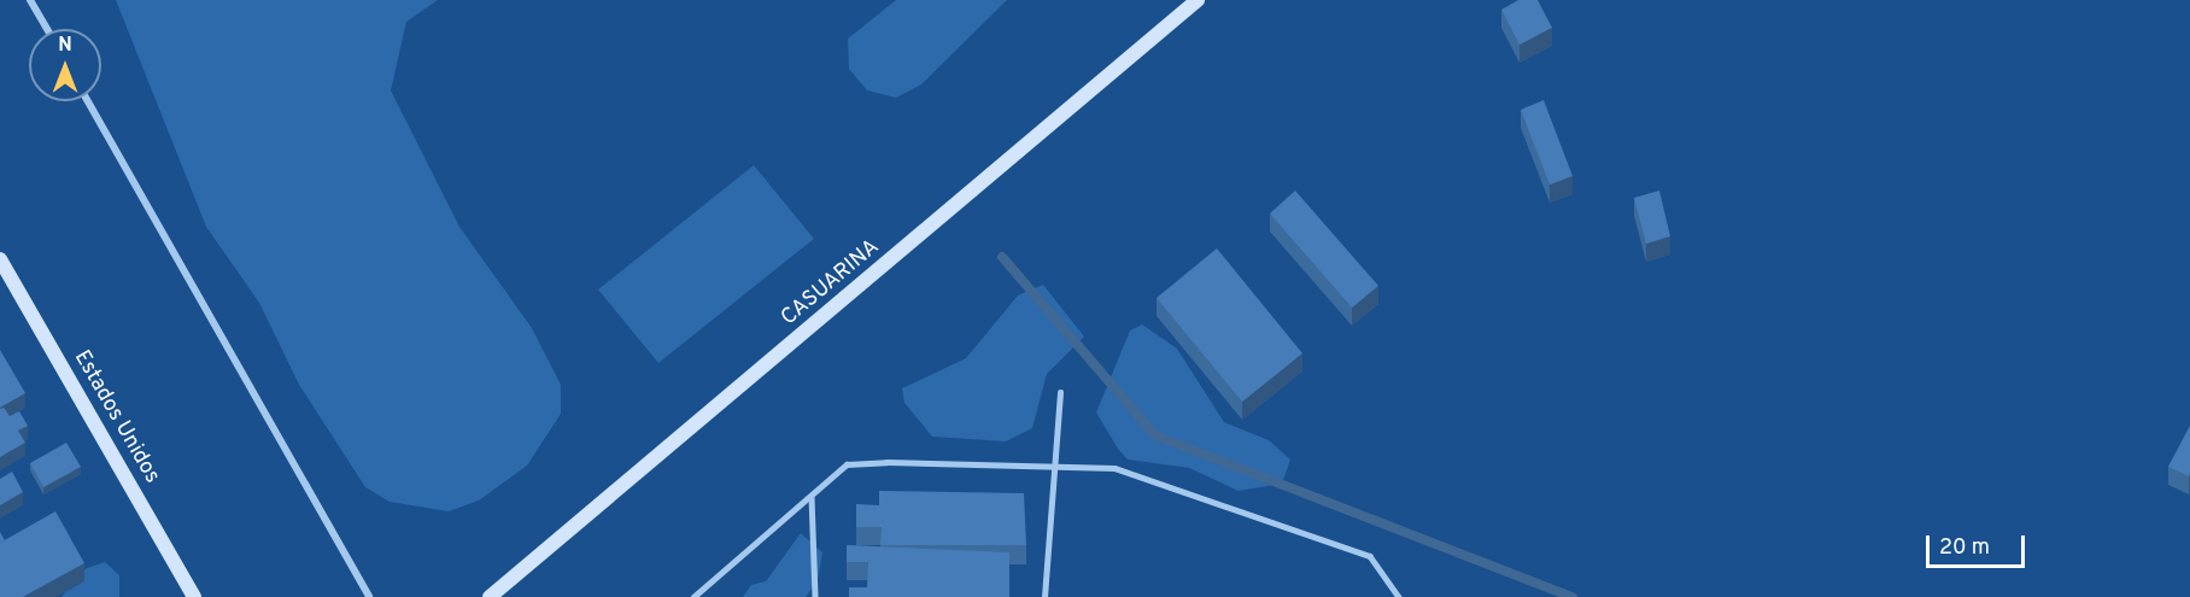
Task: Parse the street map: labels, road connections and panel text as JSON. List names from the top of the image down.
{
  "streets": {
    "street": ["CASUARINA", "Estados Unidos"]
  },
  "scale_bar": "20 m",
  "north": "top"
}
